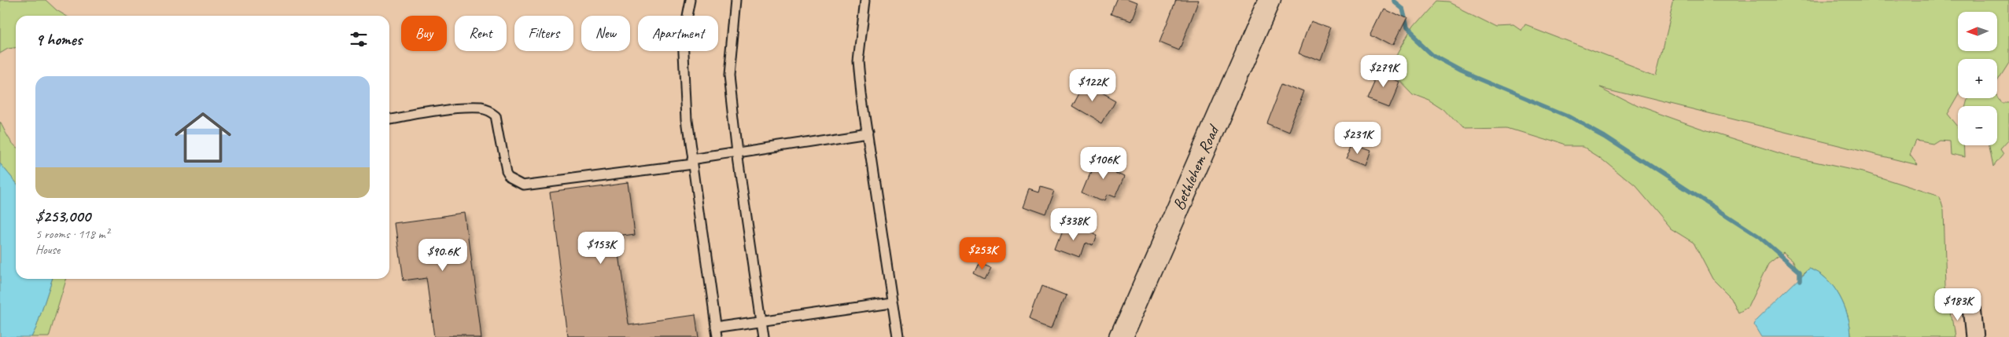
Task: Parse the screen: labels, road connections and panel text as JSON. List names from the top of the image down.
{
  "streets": {
    "main road": ["Bethlehem Road"]
  },
  "north": "left",
  "page": {
    "map_buttons": ["+", "−"],
    "chip": [
      "Buy",
      "Rent",
      "Filters",
      "New",
      "Apartment"
    ],
    "heading": "9 homes",
    "price": [
      "$279K",
      "$122K",
      "$231K",
      "$106K",
      "$338K",
      "$153K",
      "$253K",
      "$90.6K",
      "$183K"
    ],
    "list": [
      {
        "name": "$253,000",
        "note": "5 rooms · 118 m² · House"
      }
    ]
  }
}
